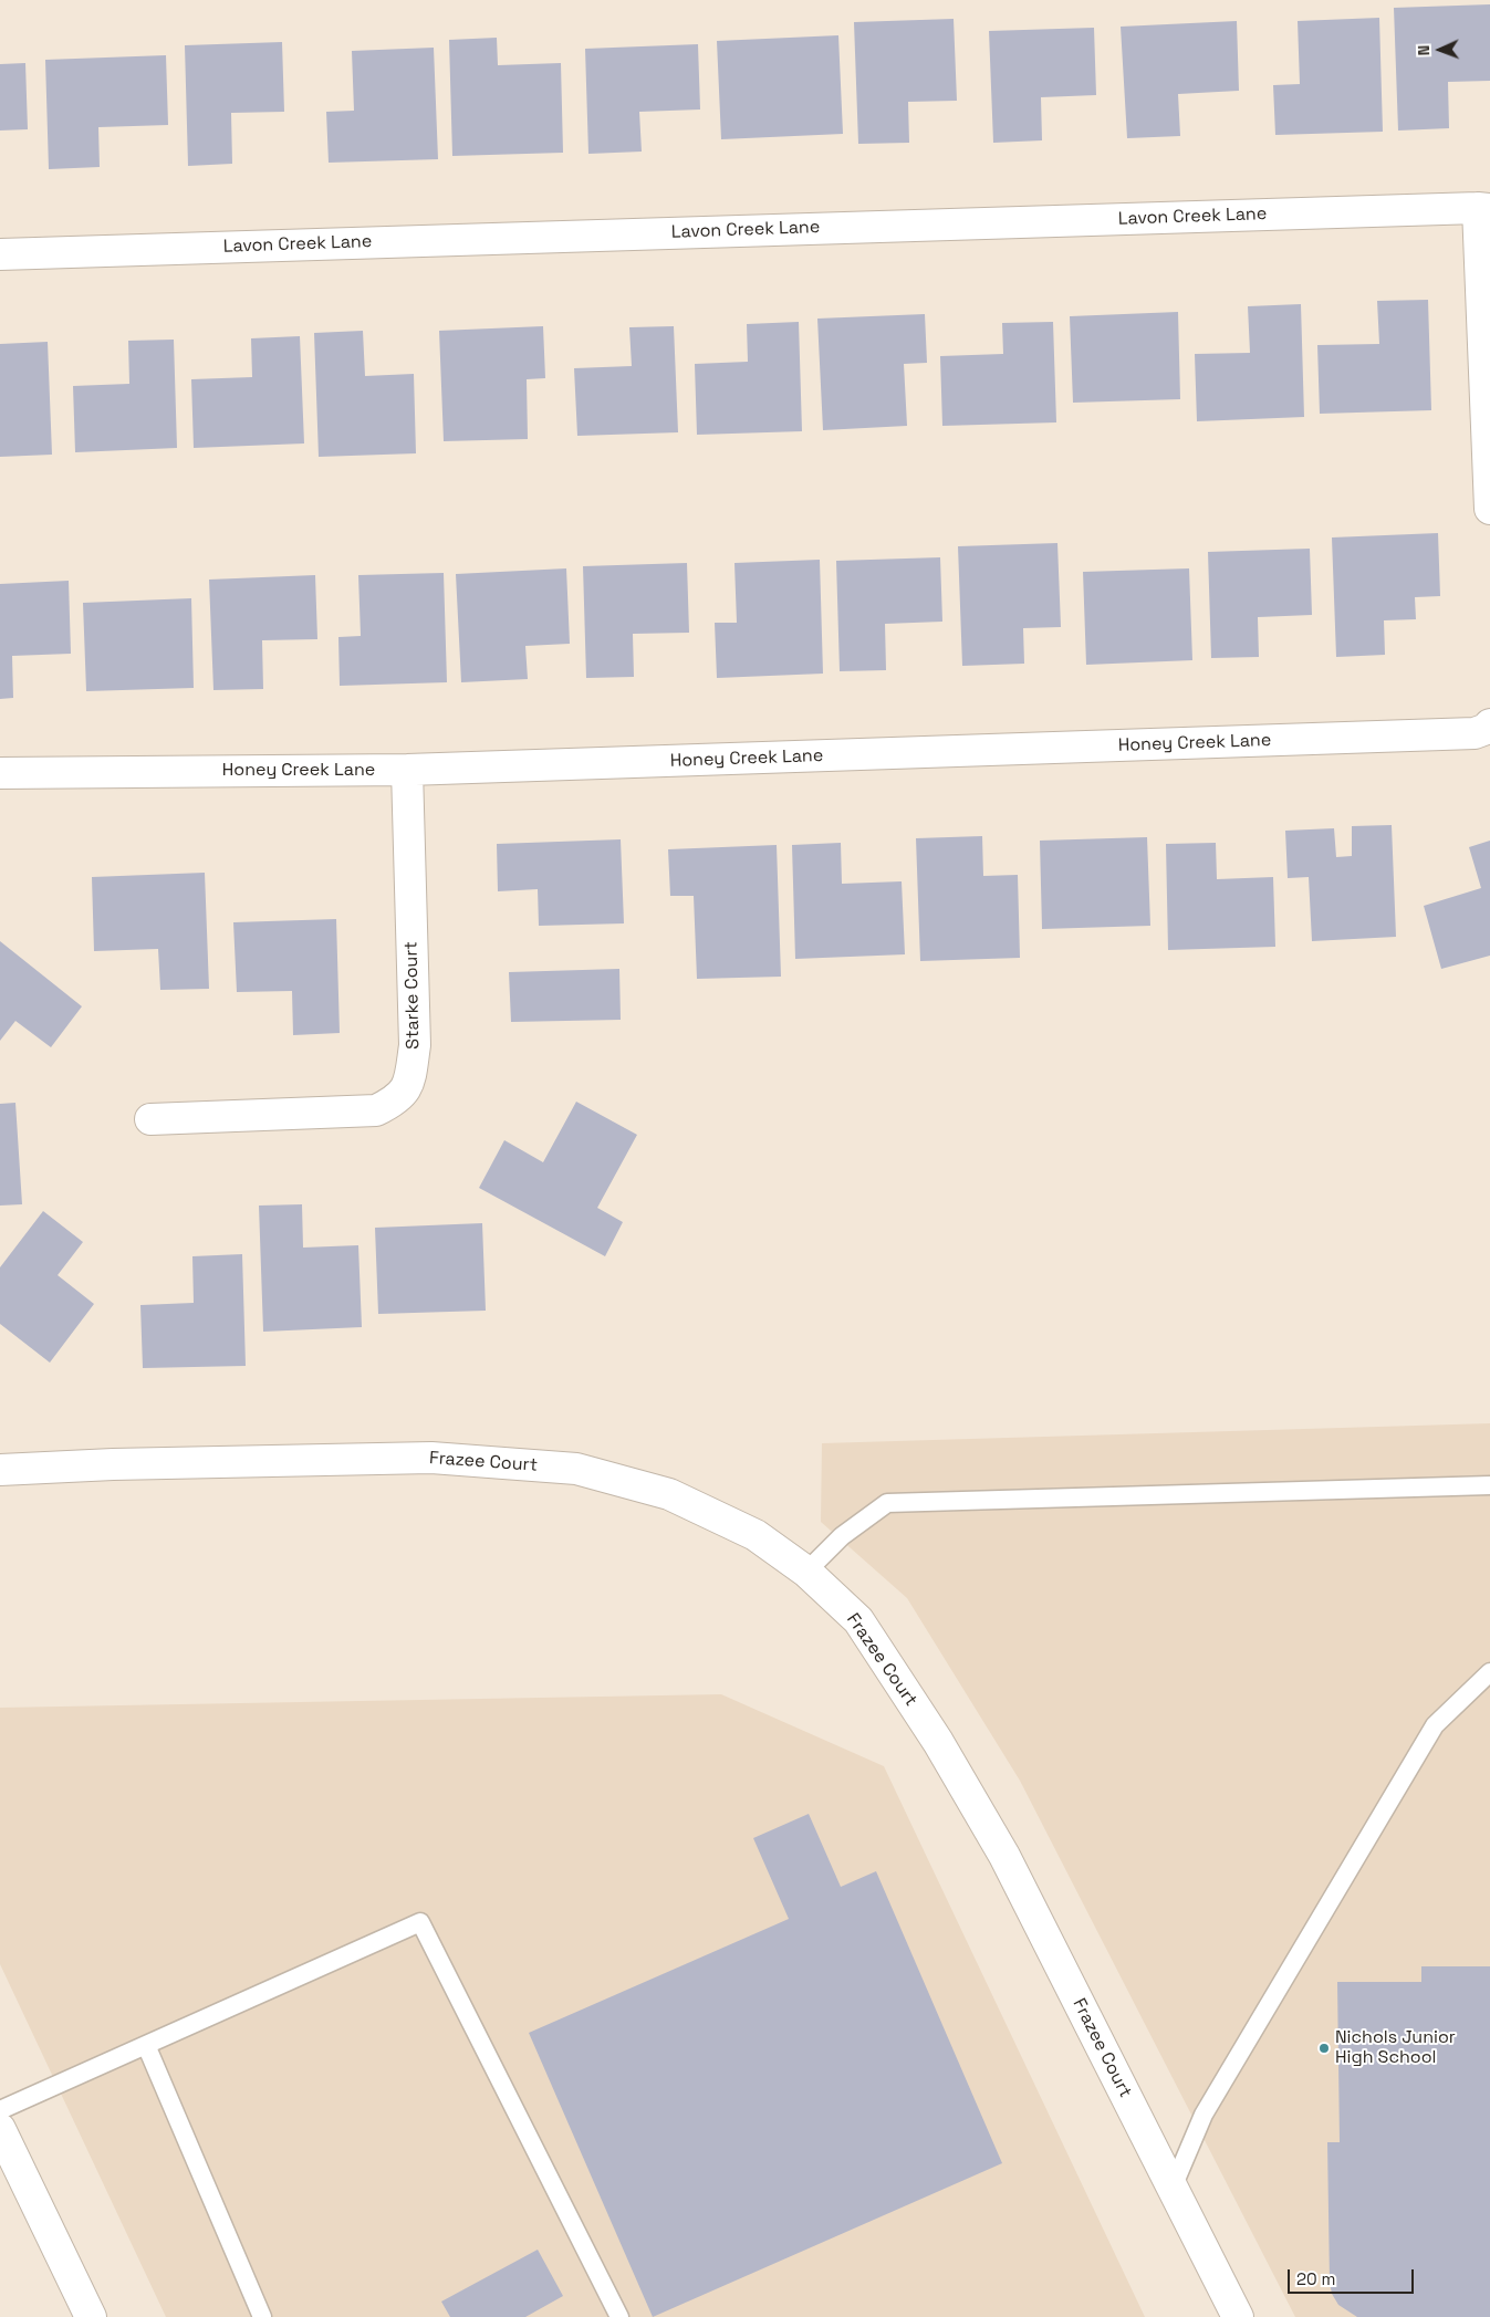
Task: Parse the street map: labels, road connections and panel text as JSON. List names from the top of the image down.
{
  "streets": {
    "street": [
      "Lavon Creek Lane",
      "Honey Creek Lane",
      "Starke Court",
      "Frazee Court"
    ]
  },
  "crossings": [
    ["Honey Creek Lane", "Starke Court"]
  ],
  "places": ["Nichols Junior High School"],
  "scale_bar": "20 m",
  "north": "left"
}
